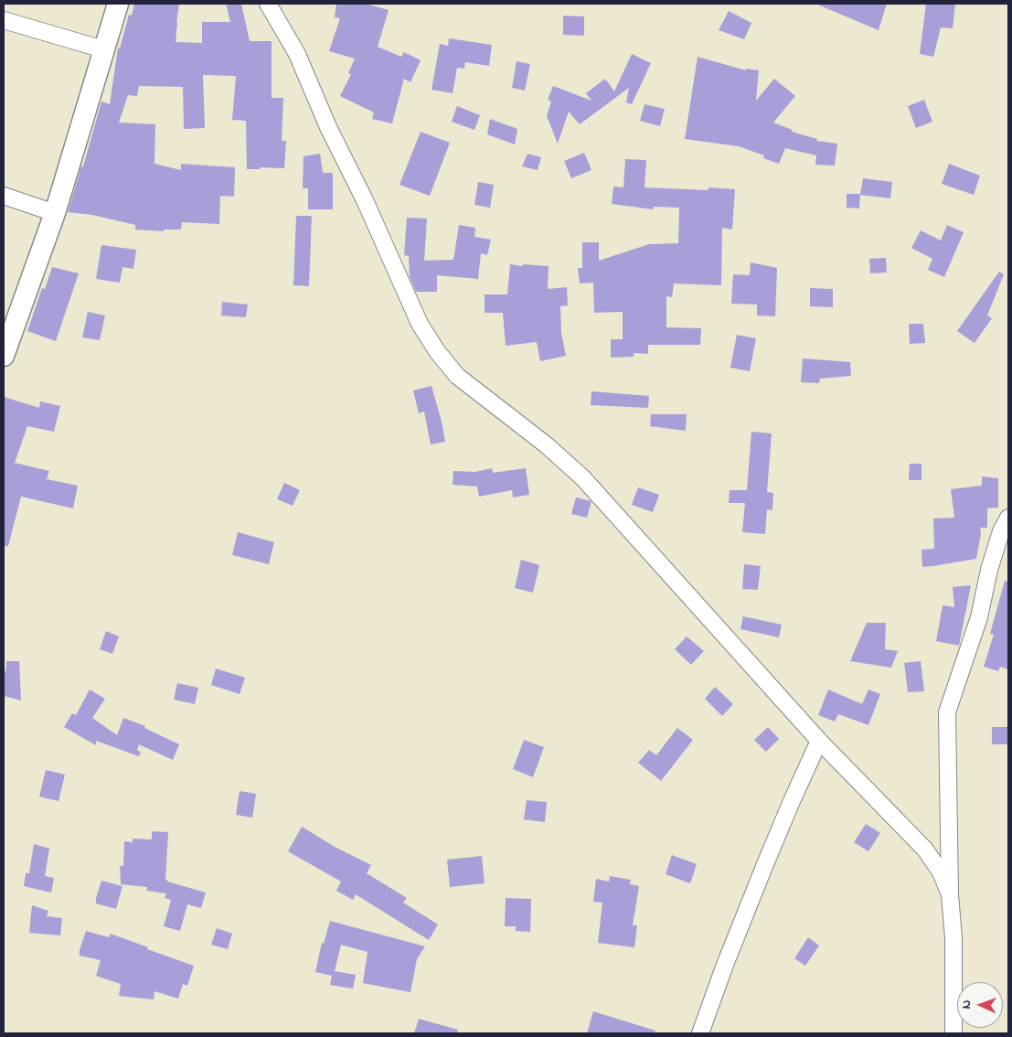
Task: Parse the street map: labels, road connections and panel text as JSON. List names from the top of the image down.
{
  "north": "left"
}
